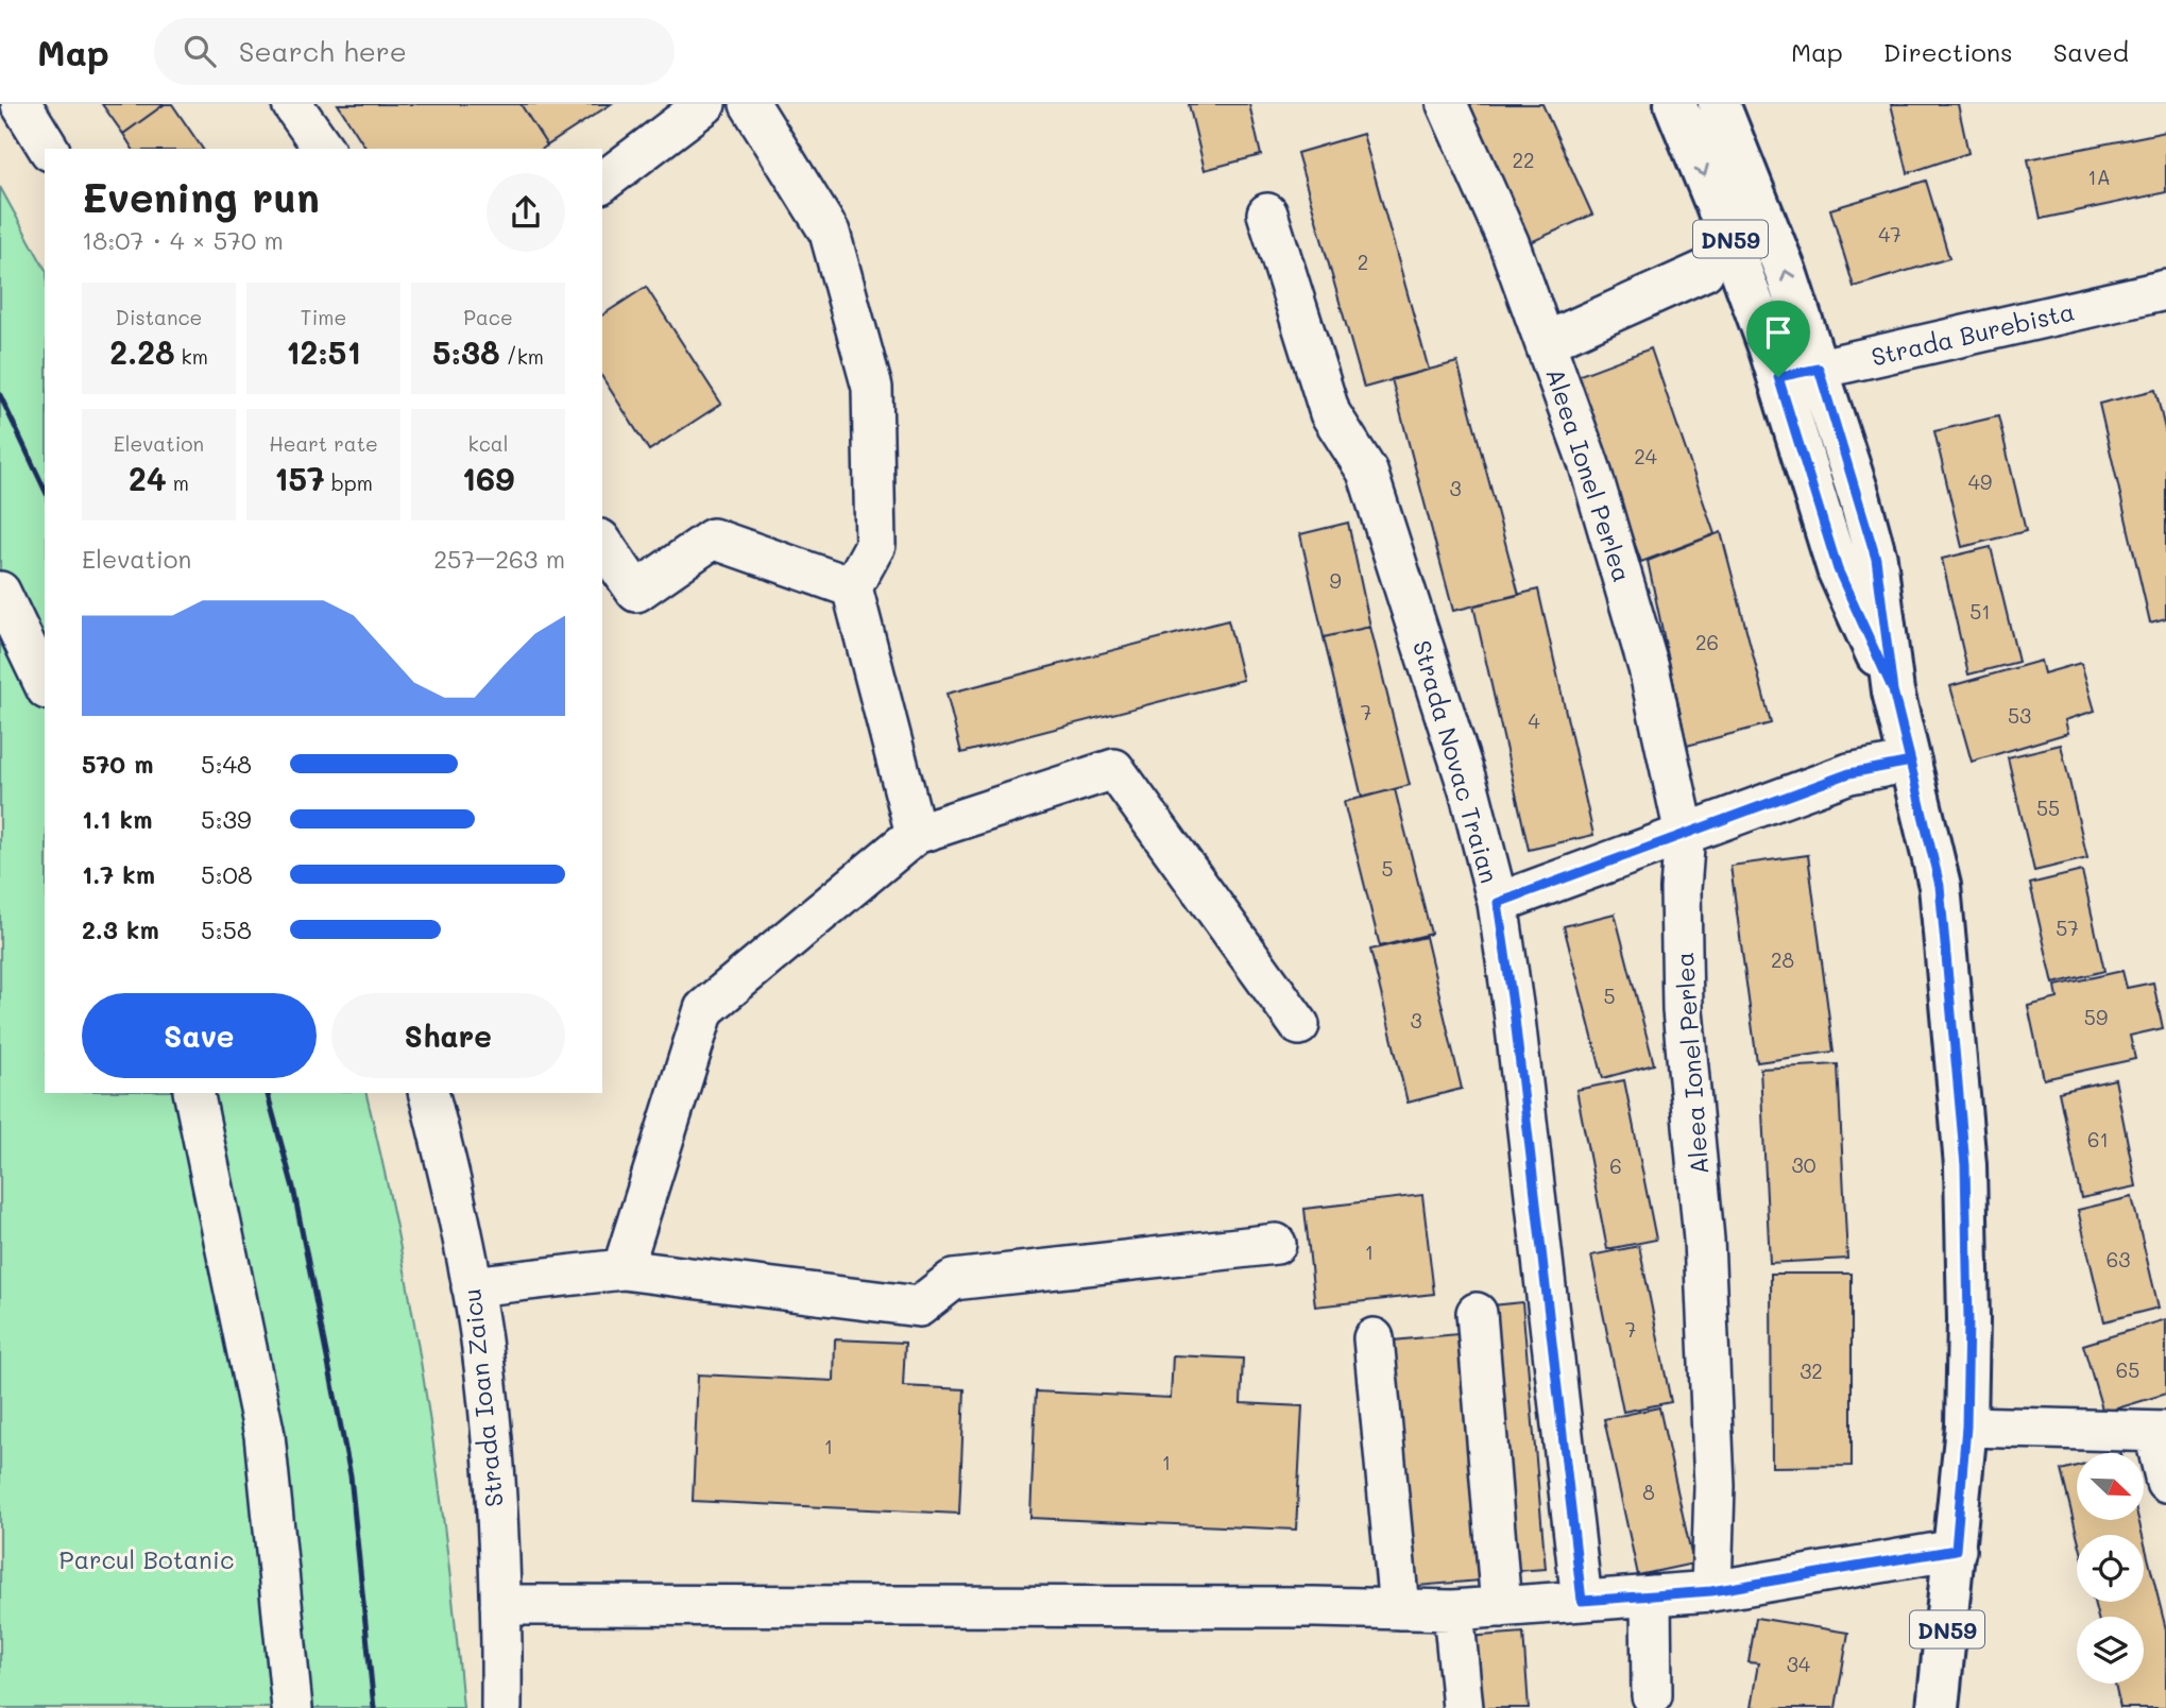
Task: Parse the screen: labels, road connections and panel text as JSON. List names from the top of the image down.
{
  "streets": {
    "main road": ["DN59"],
    "street": [
      "Strada Burebista",
      "Aleea Ionel Perlea",
      "Strada Novac Traian",
      "Strada Ioan Zaicu"
    ]
  },
  "crossings": [
    ["DN59", "Strada Burebista"]
  ],
  "parks": ["Parcul Botanic"],
  "house_numbers": [
    "22",
    "1A",
    "47",
    "2",
    "24",
    "49",
    "3",
    "9",
    "51",
    "26",
    "7",
    "53",
    "4",
    "55",
    "5",
    "57",
    "28",
    "5",
    "59",
    "3",
    "61",
    "30",
    "6",
    "1",
    "63",
    "7",
    "65",
    "32",
    "1",
    "1",
    "8",
    "34"
  ],
  "north": "bottom right",
  "page": {
    "header": "Map",
    "search": "Search here",
    "nav": ["Map", "Directions", "Saved"],
    "heading": ["Evening run", "18:07 · 4 × 570 m"],
    "stats": [
      ["Distance", "2.28 km"],
      ["Time", "12:51"],
      ["Pace", "5:38 /km"],
      ["Elevation", "24 m"],
      ["Heart rate", "157 bpm"],
      ["kcal", "169"]
    ],
    "chart": ["Elevation", "257–263 m"],
    "list": [
      {
        "name": "570 m",
        "note": "5:48"
      },
      {
        "name": "1.1 km",
        "note": "5:39"
      },
      {
        "name": "1.7 km",
        "note": "5:08"
      },
      {
        "name": "2.3 km",
        "note": "5:58"
      }
    ],
    "buttons": ["Save", "Share"]
  }
}
